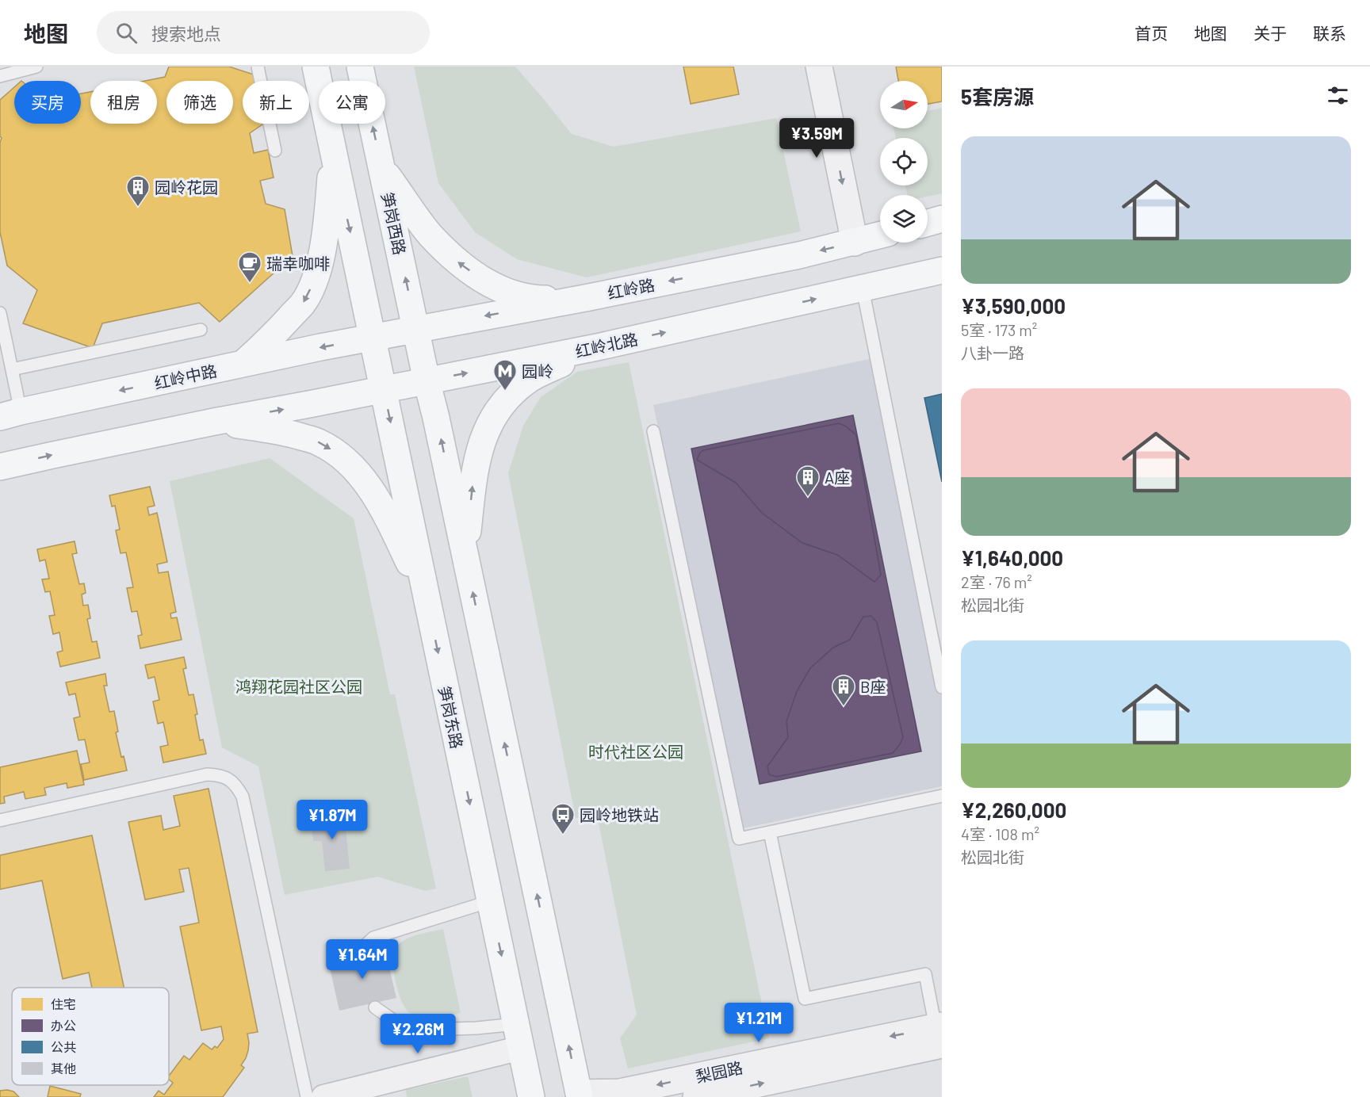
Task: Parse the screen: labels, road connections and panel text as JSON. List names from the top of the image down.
{
  "streets": {
    "main road": [
      "笋岗西路",
      "红岭路",
      "红岭北路",
      "红岭中路",
      "笋岗东路"
    ],
    "street": ["梨园路"]
  },
  "crossings": [
    ["笋岗西路", "红岭路"],
    ["笋岗西路", "红岭北路"],
    ["红岭路", "红岭中路"],
    ["红岭路", "笋岗东路"],
    ["红岭北路", "笋岗东路"],
    ["红岭中路", "笋岗东路"]
  ],
  "one_way": ["红岭路", "红岭北路"],
  "parks": ["鸿翔花园社区公园", "时代社区公园"],
  "places": {
    "building": ["园岭花园", "A座", "B座"],
    "cafe": ["瑞幸咖啡"],
    "metro station": ["园岭"],
    "bus stop": ["园岭地铁站"]
  },
  "legend": [
    "住宅",
    "办公",
    "公共",
    "其他"
  ],
  "north": "right",
  "page": {
    "header": "地图",
    "search": "搜索地点",
    "nav": [
      "首页",
      "地图",
      "关于",
      "联系"
    ],
    "heading": "5套房源",
    "chip": [
      "买房",
      "租房",
      "筛选",
      "新上",
      "公寓"
    ],
    "price": [
      "¥3.59M",
      "¥1.87M",
      "¥1.64M",
      "¥1.21M",
      "¥2.26M"
    ],
    "list": [
      {
        "name": "¥3,590,000",
        "note": "5室 · 173 m² · 八卦一路"
      },
      {
        "name": "¥1,640,000",
        "note": "2室 · 76 m² · 松园北街"
      },
      {
        "name": "¥2,260,000",
        "note": "4室 · 108 m² · 松园北街"
      }
    ]
  }
}
